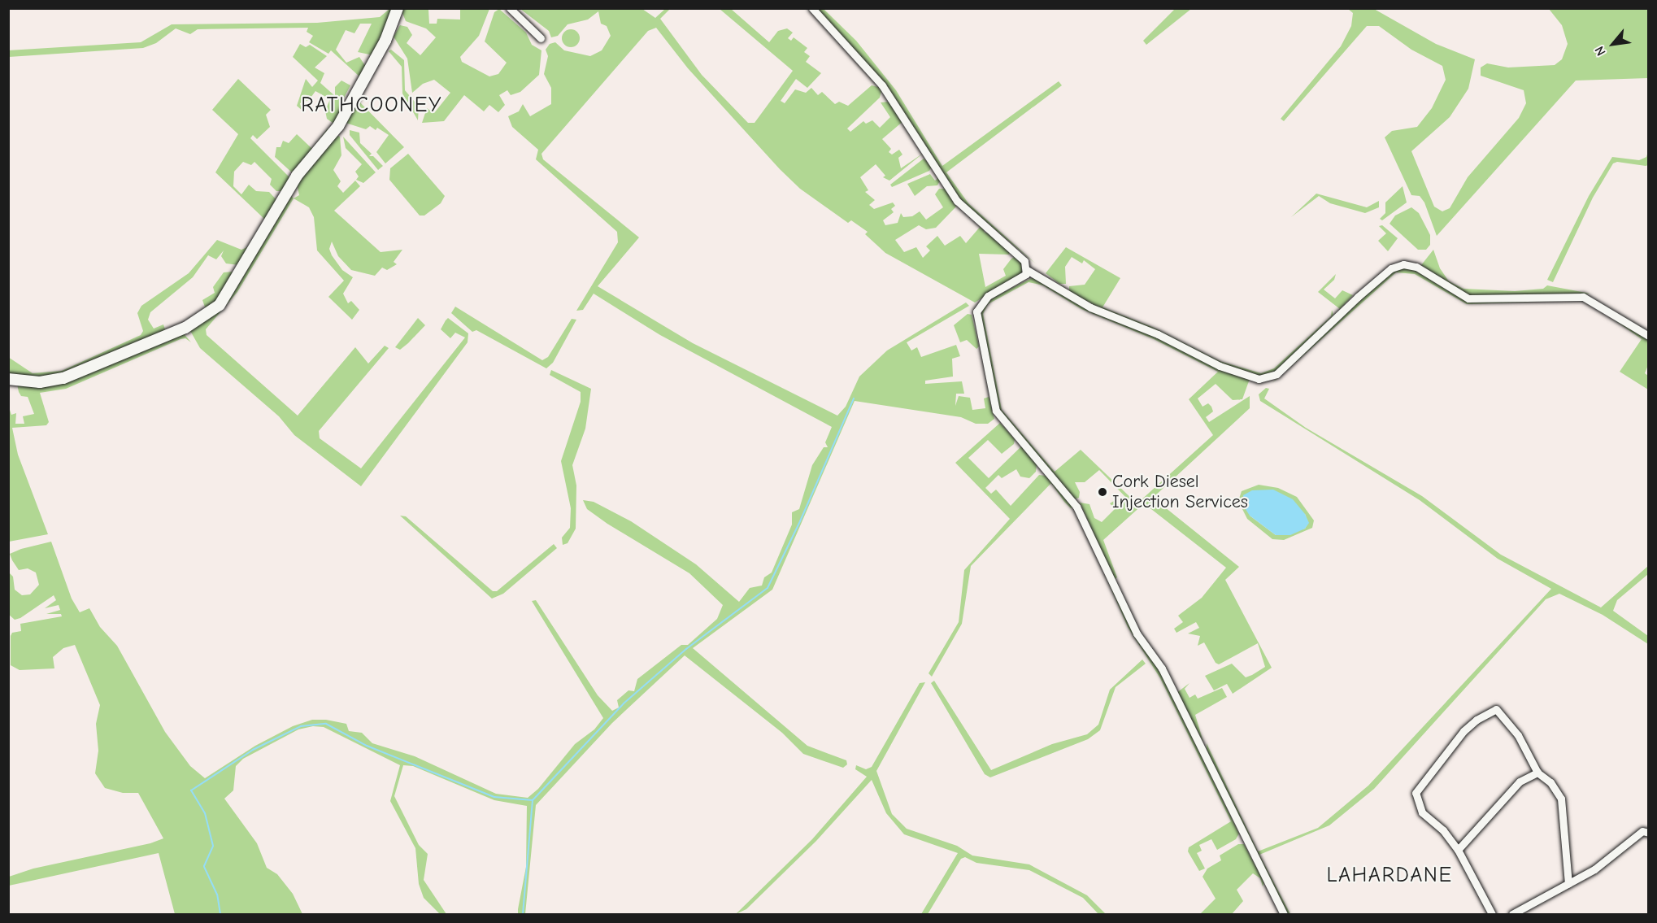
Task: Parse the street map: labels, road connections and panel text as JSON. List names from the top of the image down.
{
  "districts": ["RATHCOONEY", "LAHARDANE"],
  "places": ["Cork Diesel Injection Services"],
  "north": "bottom left"
}
